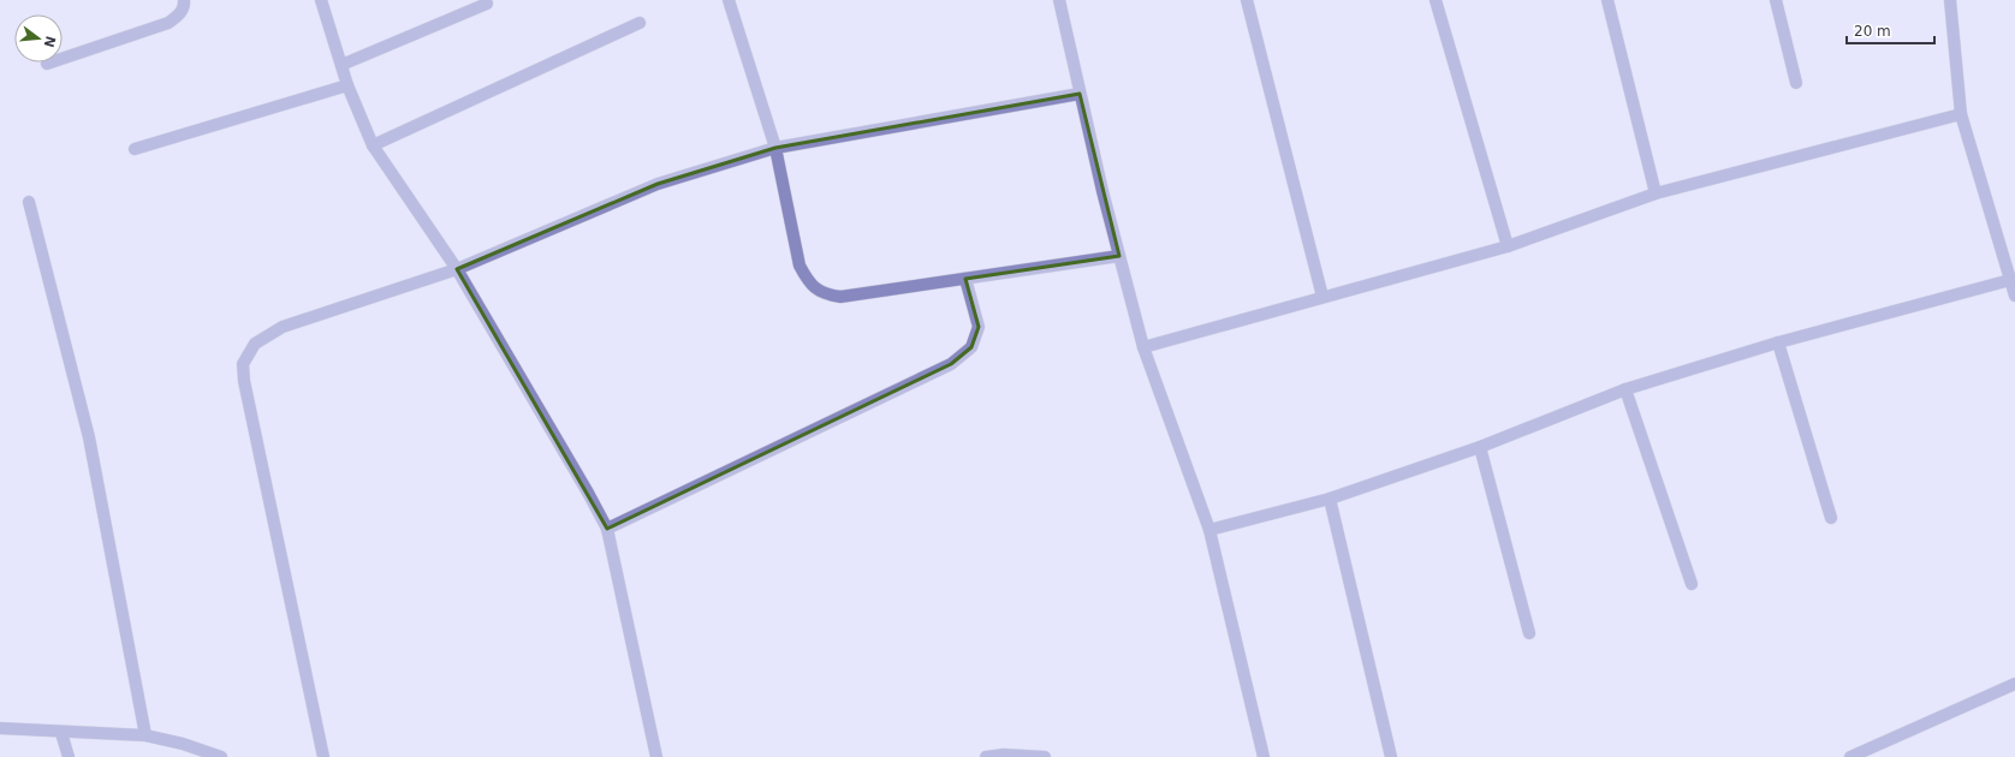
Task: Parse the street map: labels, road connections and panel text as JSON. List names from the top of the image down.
{
  "scale_bar": "20 m",
  "north": "right"
}
